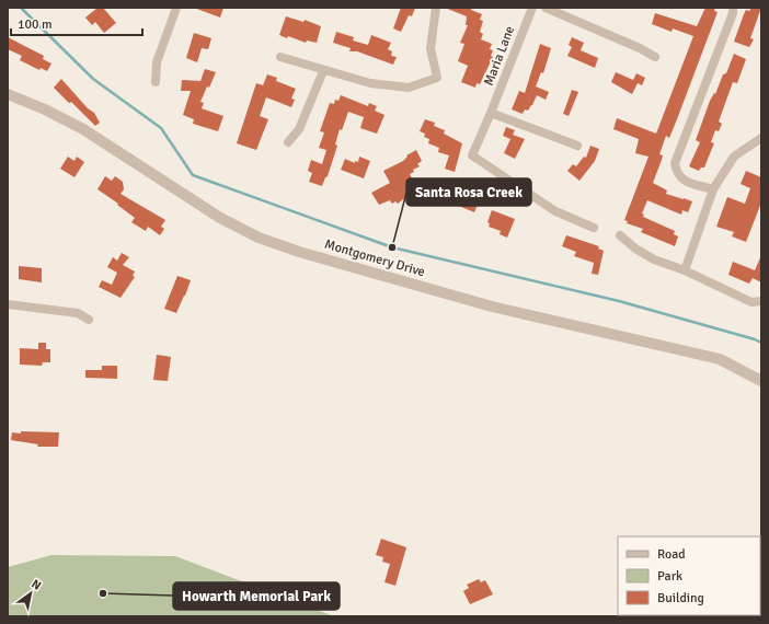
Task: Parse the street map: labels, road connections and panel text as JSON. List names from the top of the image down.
{
  "streets": {
    "street": ["Maria Lane", "Montgomery Drive"]
  },
  "places": ["Santa Rosa Creek", "Howarth Memorial Park"],
  "legend": ["Road", "Park", "Building"],
  "scale_bar": "100 m",
  "north": "top right"
}
